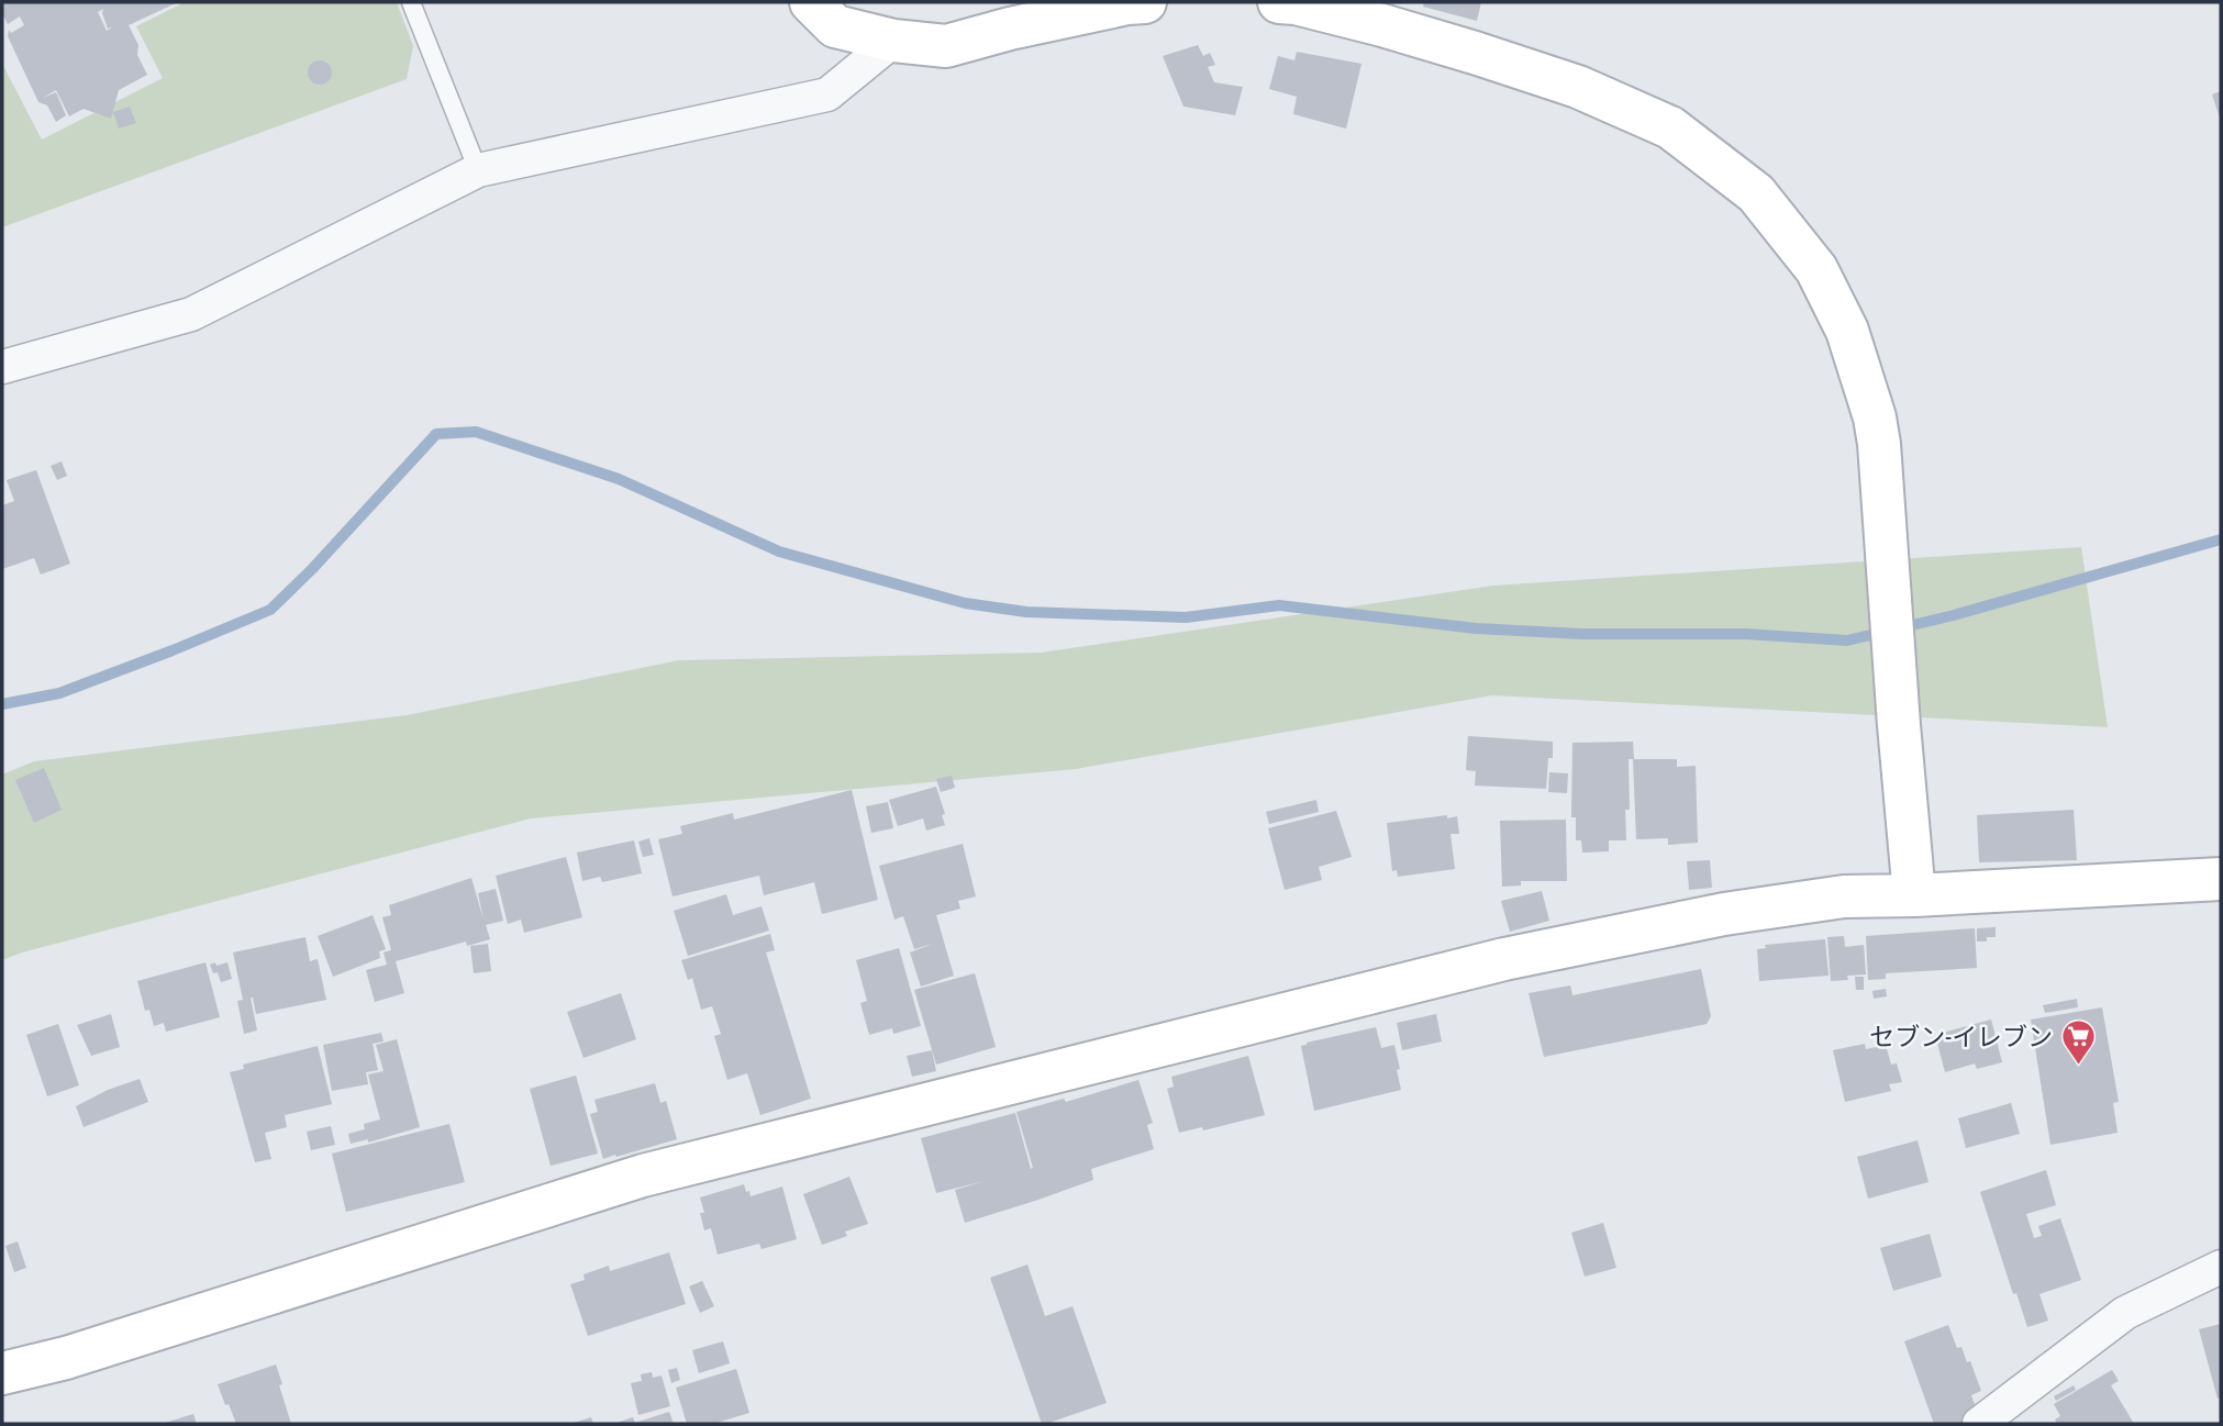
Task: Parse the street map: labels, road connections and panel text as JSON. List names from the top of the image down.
{
  "places": {
    "supermarket": ["セブン-イレブン"]
  }
}
